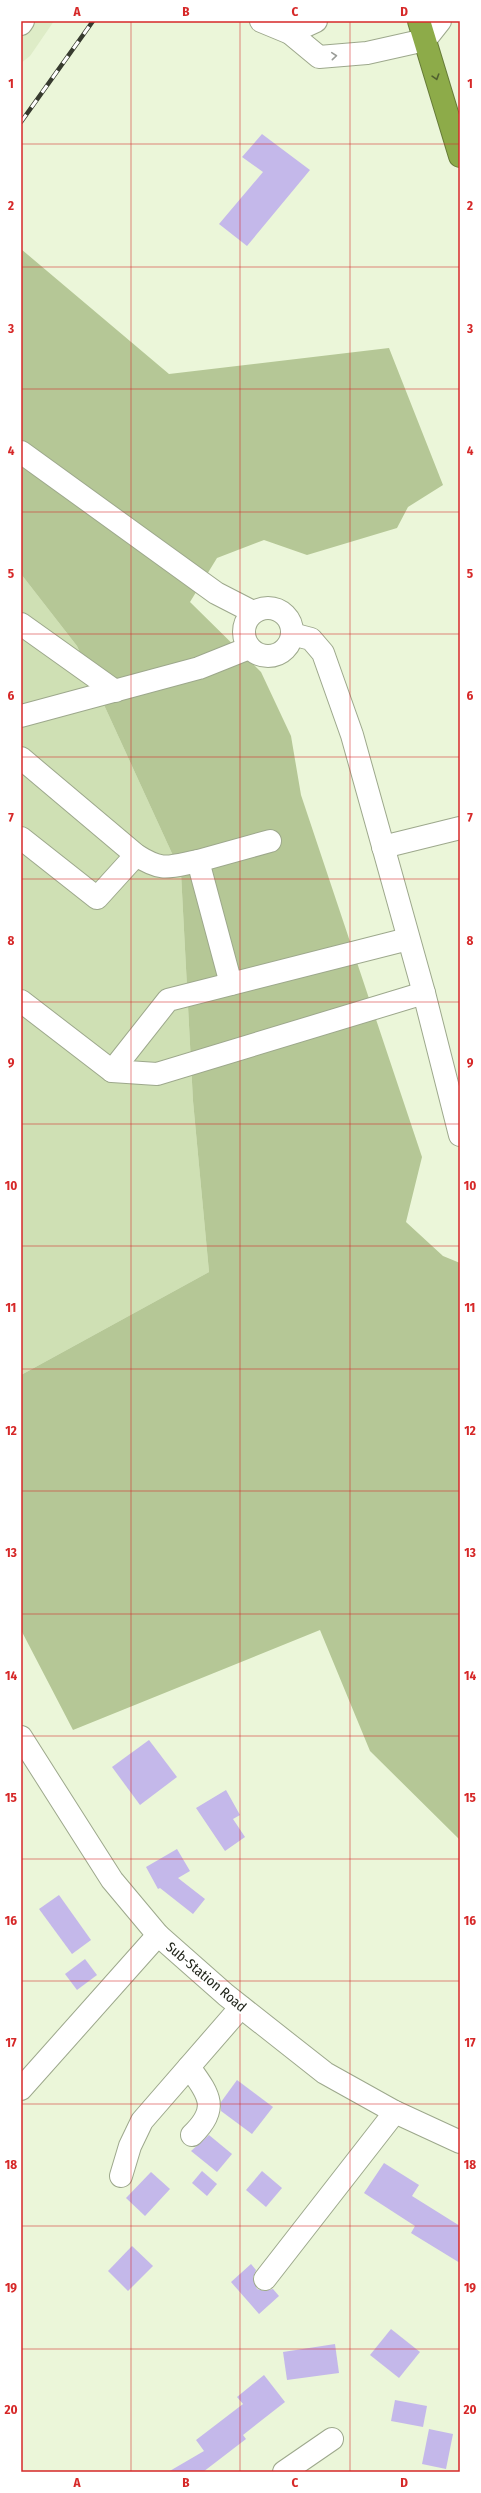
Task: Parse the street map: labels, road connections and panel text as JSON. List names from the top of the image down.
{
  "streets": {
    "street": ["Sub-Station Road"]
  },
  "grid": {
    "columns": [
      "A",
      "B",
      "C",
      "D"
    ],
    "rows": [
      "1",
      "2",
      "3",
      "4",
      "5",
      "6",
      "7",
      "8",
      "9",
      "10",
      "11",
      "12",
      "13",
      "14",
      "15",
      "16",
      "17",
      "18",
      "19",
      "20"
    ]
  }
}
